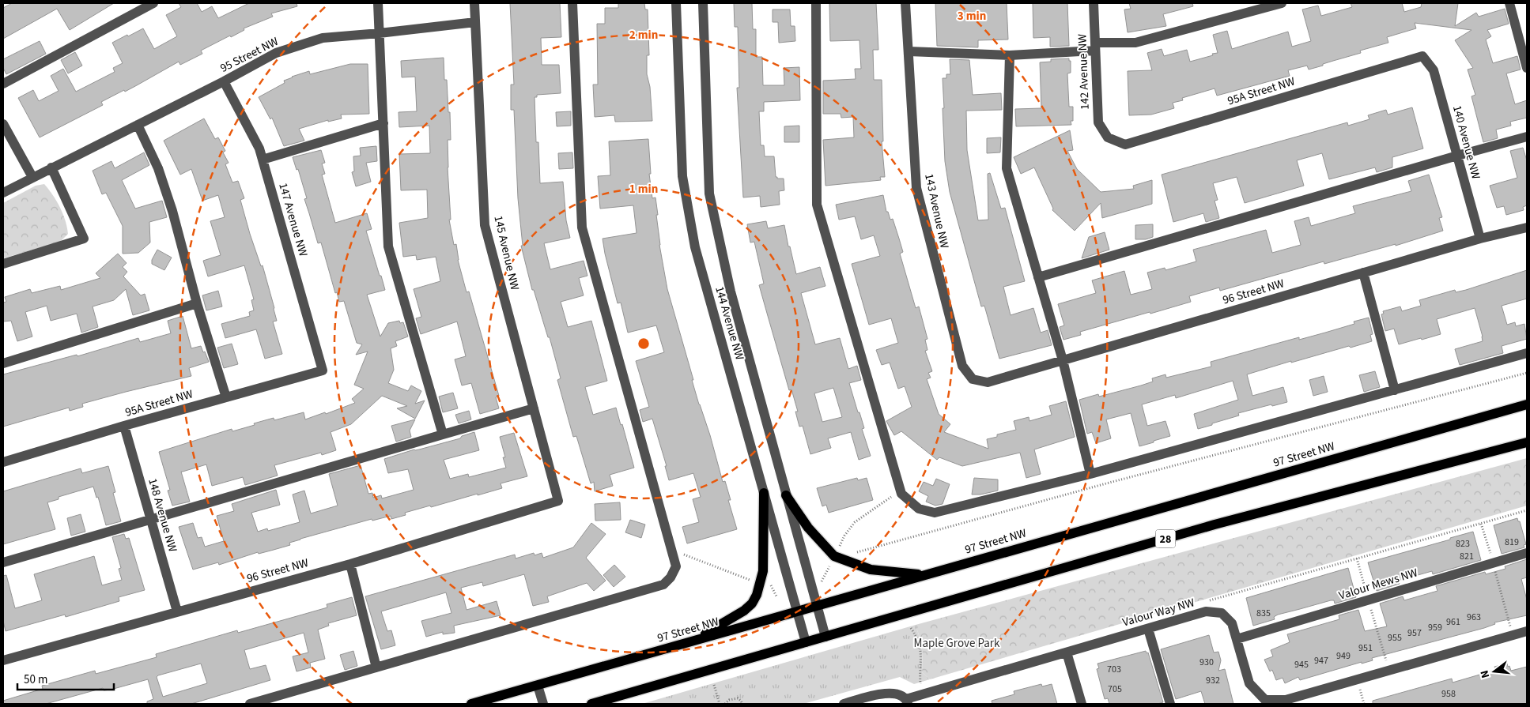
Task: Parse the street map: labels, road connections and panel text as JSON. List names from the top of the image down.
{
  "streets": {
    "main road": ["97 Street NW", "28"],
    "street": [
      "95 Street NW",
      "142 Avenue NW",
      "95A Street NW",
      "140 Avenue NW",
      "143 Avenue NW",
      "147 Avenue NW",
      "145 Avenue NW",
      "96 Street NW",
      "144 Avenue NW",
      "148 Avenue NW",
      "Valour Mews NW",
      "Valour Way NW"
    ]
  },
  "crossings": [
    ["95 Street NW", "147 Avenue NW"],
    ["95 Street NW", "145 Avenue NW"],
    ["142 Avenue NW", "95A Street NW"],
    ["95A Street NW", "140 Avenue NW"],
    ["95A Street NW", "147 Avenue NW"],
    ["95A Street NW", "148 Avenue NW"],
    ["140 Avenue NW", "96 Street NW"],
    ["143 Avenue NW", "96 Street NW"],
    ["145 Avenue NW", "96 Street NW"],
    ["96 Street NW", "148 Avenue NW"],
    ["144 Avenue NW", "97 Street NW"],
    ["144 Avenue NW", "28"],
    ["Valour Mews NW", "Valour Way NW"]
  ],
  "parks": ["Maple Grove Park"],
  "house_numbers": [
    "819",
    "823",
    "821",
    "835",
    "963",
    "961",
    "959",
    "957",
    "955",
    "951",
    "949",
    "947",
    "930",
    "945",
    "703",
    "932",
    "705",
    "958"
  ],
  "scale_bar": "50 m",
  "north": "left",
  "rings": ["3 min", "2 min", "1 min"]
}
